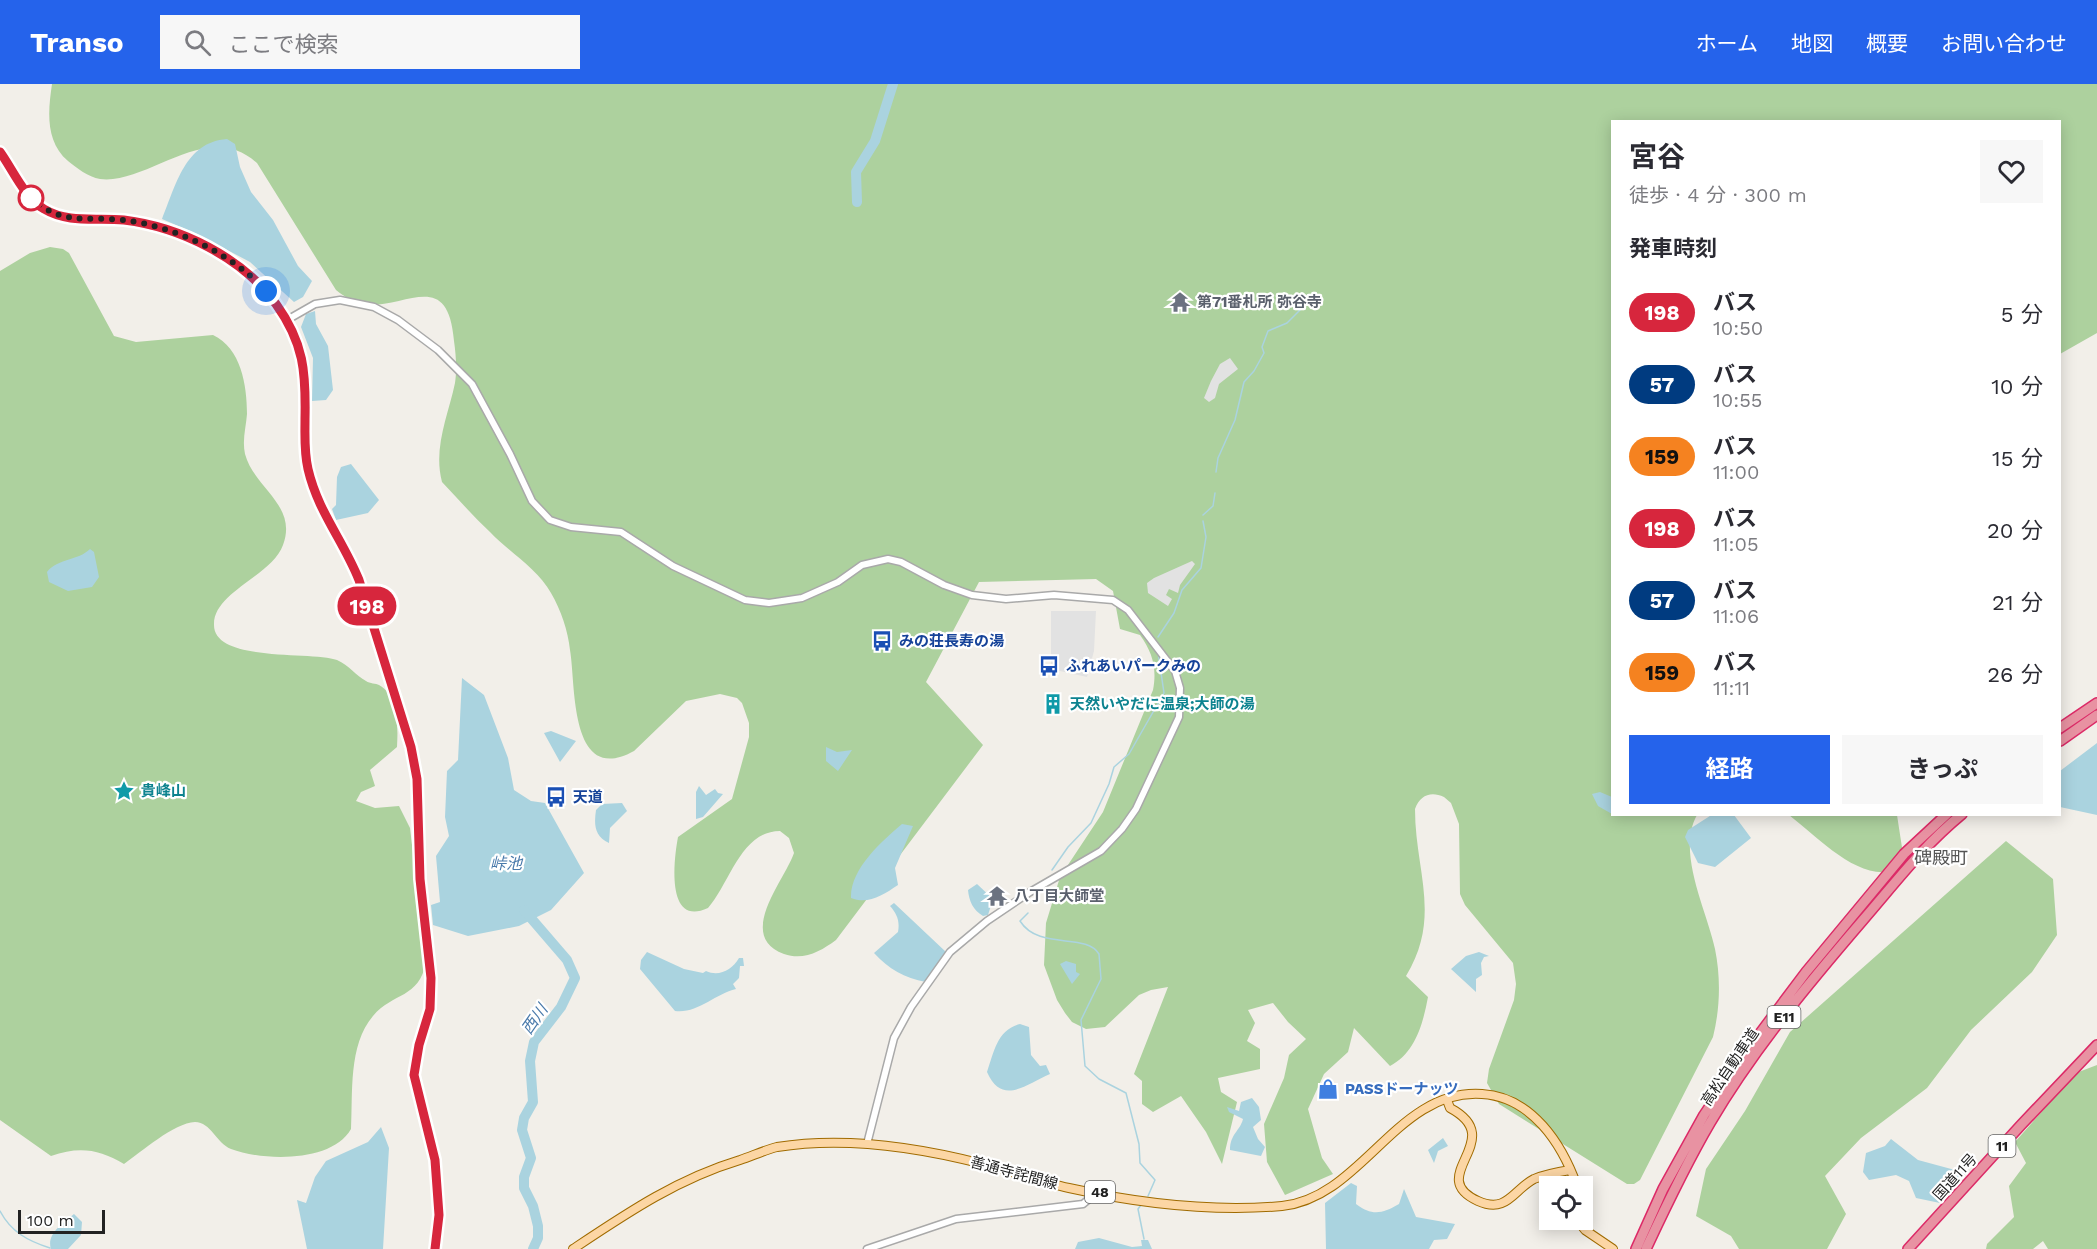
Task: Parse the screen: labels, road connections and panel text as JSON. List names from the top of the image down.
{
  "streets": {
    "highway": [
      "E11",
      "高松自動車道",
      "11",
      "国道11号"
    ],
    "main road": ["善通寺詫間線", "48"]
  },
  "districts": ["碑殿町"],
  "water": ["峠池", "西川"],
  "places": {
    "temple": ["第71番札所 弥谷寺", "八丁目大師堂"],
    "bus stop": ["みの荘長寿の湯", "ふれあいパークみの", "天道"],
    "building": ["天然いやだに温泉;大師の湯"],
    "place": ["貴峰山"],
    "shop": ["PASSドーナッツ"]
  },
  "lines": ["bus line 198"],
  "scale_bar": "100 m",
  "page": {
    "header": "Transo",
    "search": "ここで検索",
    "nav": [
      "ホーム",
      "地図",
      "概要",
      "お問い合わせ"
    ],
    "on_map": "198",
    "heading": [
      ["宮谷", "徒歩 · 4 分 · 300 m"],
      "発車時刻"
    ],
    "list": [
      {
        "mark": "198",
        "name": "バス",
        "note": "10:50",
        "value": "5 分"
      },
      {
        "mark": "57",
        "name": "バス",
        "note": "10:55",
        "value": "10 分"
      },
      {
        "mark": "159",
        "name": "バス",
        "note": "11:00",
        "value": "15 分"
      },
      {
        "mark": "198",
        "name": "バス",
        "note": "11:05",
        "value": "20 分"
      },
      {
        "mark": "57",
        "name": "バス",
        "note": "11:06",
        "value": "21 分"
      },
      {
        "mark": "159",
        "name": "バス",
        "note": "11:11",
        "value": "26 分"
      }
    ],
    "buttons": ["経路", "きっぷ"],
    "scale": "100 m"
  }
}
